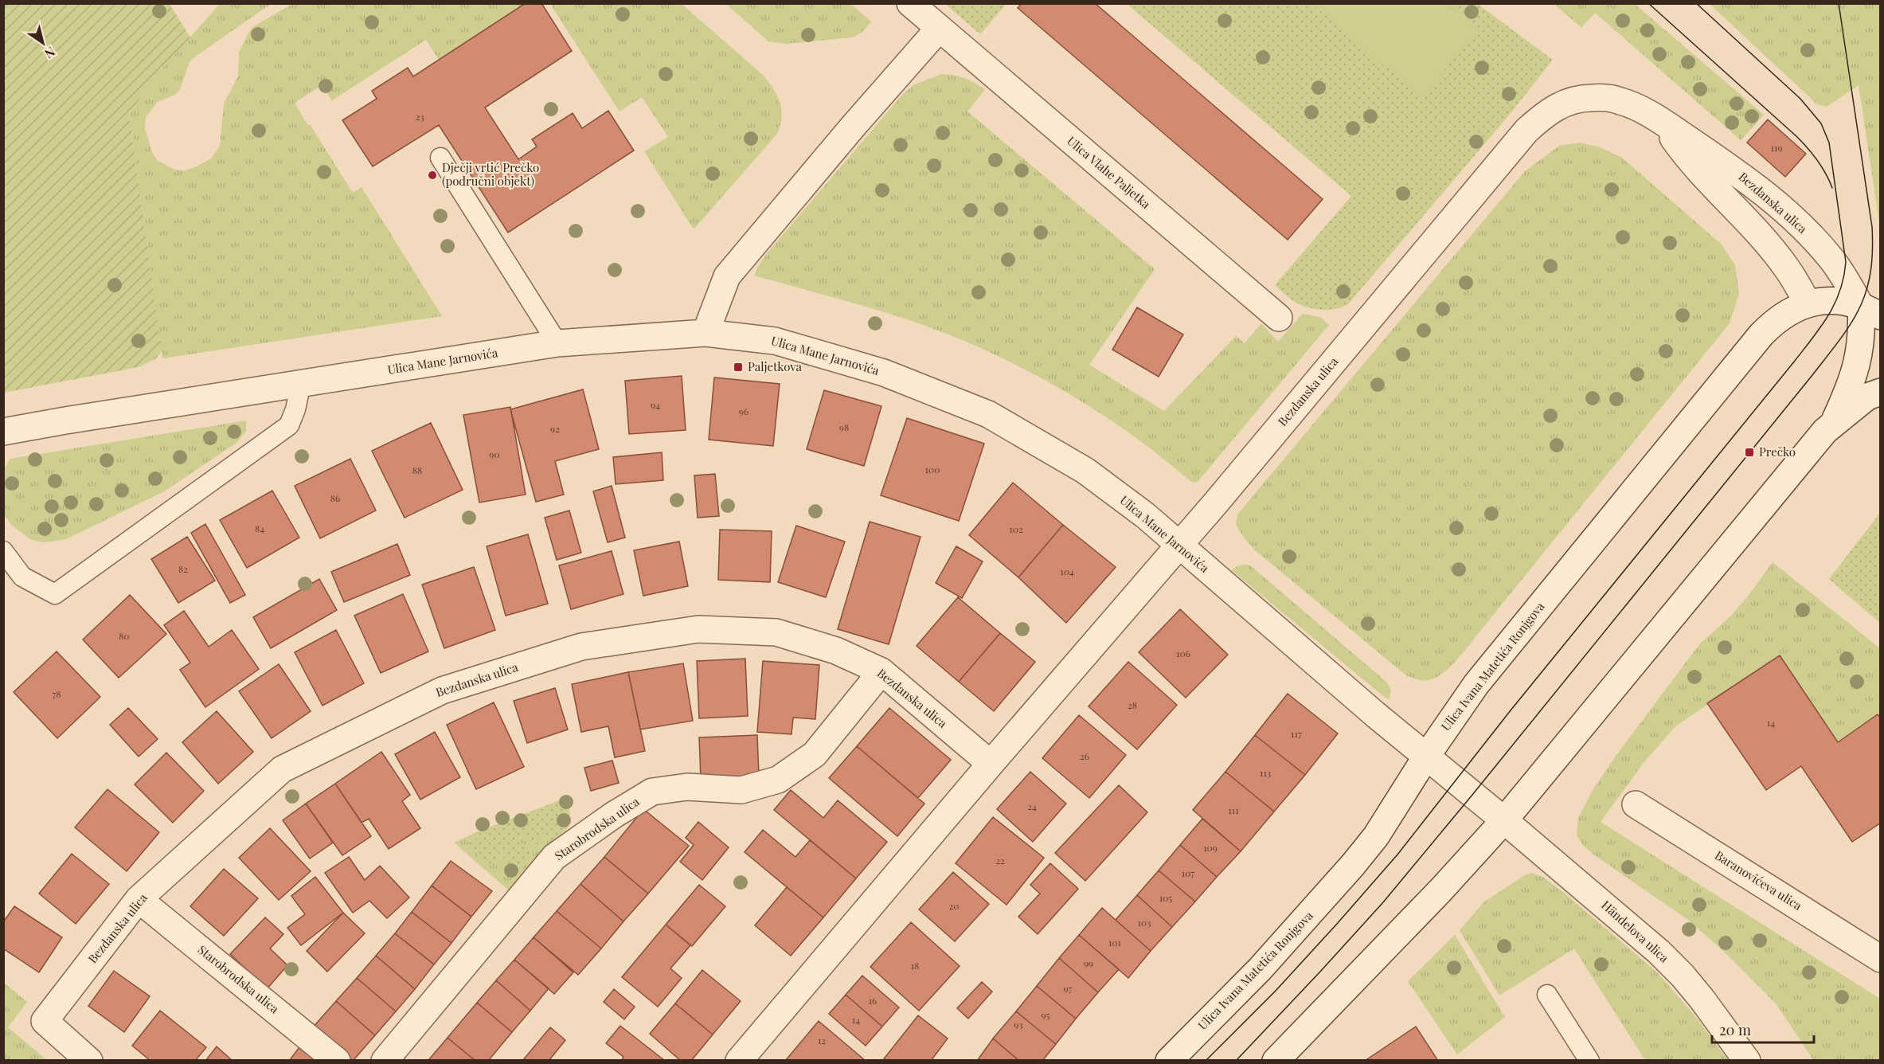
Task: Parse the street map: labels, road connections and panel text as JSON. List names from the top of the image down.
{
  "streets": {
    "street": [
      "Ulica Vlahe Paljetka",
      "Bezdanska ulica",
      "Ulica Mane Jarnovića",
      "Ulica Ivana Matetića Ronjgova",
      "Starobrodska ulica",
      "Baranovićeva ulica",
      "Händelova ulica"
    ]
  },
  "crossings": [
    ["Bezdanska ulica", "Ulica Mane Jarnovića"],
    ["Bezdanska ulica", "Ulica Ivana Matetića Ronjgova"],
    ["Bezdanska ulica", "Starobrodska ulica"],
    ["Ulica Mane Jarnovića", "Ulica Ivana Matetića Ronjgova"],
    ["Ulica Mane Jarnovića", "Händelova ulica"]
  ],
  "places": {
    "other": ["Dječji vrtić Prečko (područni objekt)"],
    "transit": ["Paljetkova", "Prečko"]
  },
  "house_numbers": [
    "23",
    "119",
    "94",
    "96",
    "98",
    "92",
    "90",
    "100",
    "88",
    "86",
    "84",
    "102",
    "82",
    "104",
    "80",
    "106",
    "78",
    "28",
    "14",
    "117",
    "26",
    "113",
    "24",
    "111",
    "109",
    "22",
    "107",
    "105",
    "20",
    "103",
    "101",
    "99",
    "18",
    "97",
    "16",
    "95",
    "14",
    "93",
    "12"
  ],
  "scale_bar": "20 m",
  "north": "bottom right"
}
